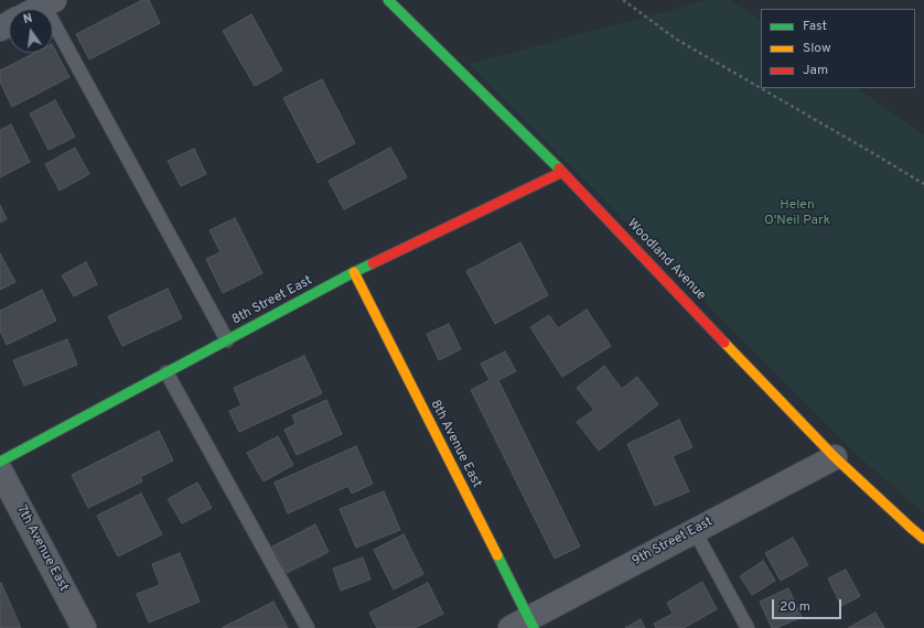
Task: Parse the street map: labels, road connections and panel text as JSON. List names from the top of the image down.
{
  "streets": {
    "street": [
      "Woodland Avenue",
      "8th Street East",
      "8th Avenue East",
      "9th Street East",
      "7th Avenue East"
    ]
  },
  "crossings": [
    ["Woodland Avenue", "8th Street East"],
    ["Woodland Avenue", "9th Street East"],
    ["8th Street East", "8th Avenue East"],
    ["8th Avenue East", "9th Street East"]
  ],
  "parks": ["Helen O'Neil Park"],
  "legend": ["Fast", "Slow", "Jam"],
  "scale_bar": "20 m",
  "north": "top"
}
